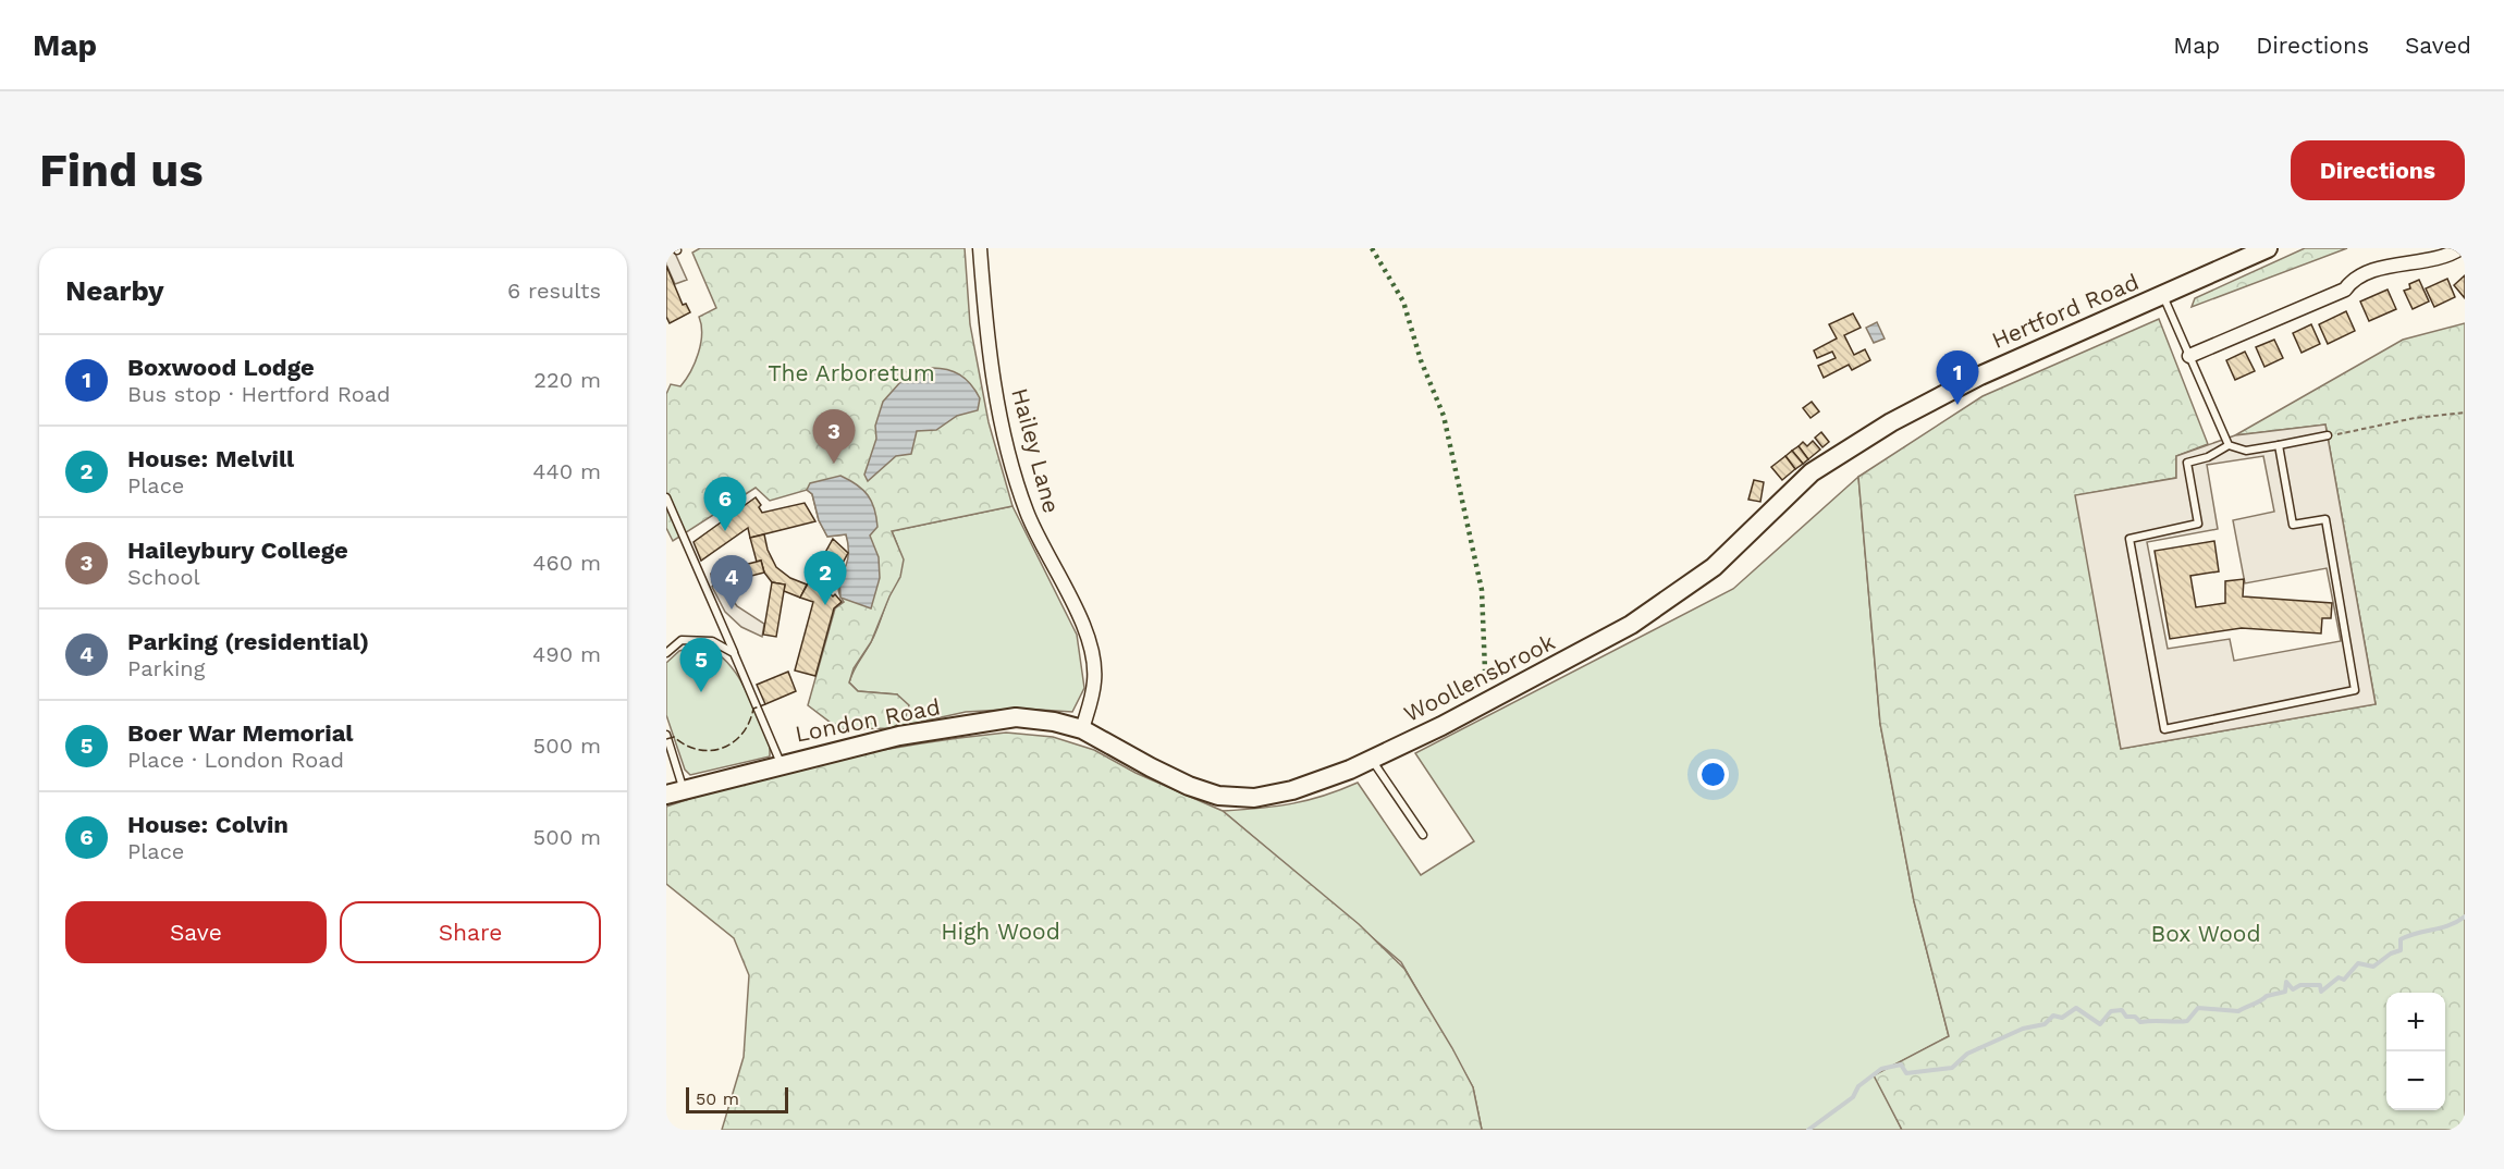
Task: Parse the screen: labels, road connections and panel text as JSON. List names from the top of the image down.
{
  "streets": {
    "main road": ["Hertford Road", "Woollensbrook", "London Road"],
    "street": ["Hailey Lane"]
  },
  "crossings": [
    ["Hertford Road", "Woollensbrook"],
    ["Hailey Lane", "Woollensbrook"],
    ["Hailey Lane", "London Road"],
    ["Woollensbrook", "London Road"]
  ],
  "parks": ["The Arboretum", "High Wood", "Box Wood"],
  "scale_bar": "50 m",
  "page": {
    "header": "Map",
    "nav": ["Map", "Directions", "Saved"],
    "buttons": [
      "Directions",
      ["Save", "Share"]
    ],
    "title": "Find us",
    "heading": ["Nearby", "6 results"],
    "list": [
      {
        "mark": "1",
        "name": "Boxwood Lodge",
        "note": "Bus stop · Hertford Road",
        "value": "220 m"
      },
      {
        "mark": "2",
        "name": "House: Melvill",
        "note": "Place",
        "value": "440 m"
      },
      {
        "mark": "3",
        "name": "Haileybury College",
        "note": "School",
        "value": "460 m"
      },
      {
        "mark": "4",
        "name": "Parking (residential)",
        "note": "Parking",
        "value": "490 m"
      },
      {
        "mark": "5",
        "name": "Boer War Memorial",
        "note": "Place · London Road",
        "value": "500 m"
      },
      {
        "mark": "6",
        "name": "House: Colvin",
        "note": "Place",
        "value": "500 m"
      }
    ],
    "pins": [
      "1",
      "3",
      "6",
      "2",
      "4",
      "5"
    ],
    "map_buttons": ["+", "−"],
    "scale": "50 m"
  }
}
